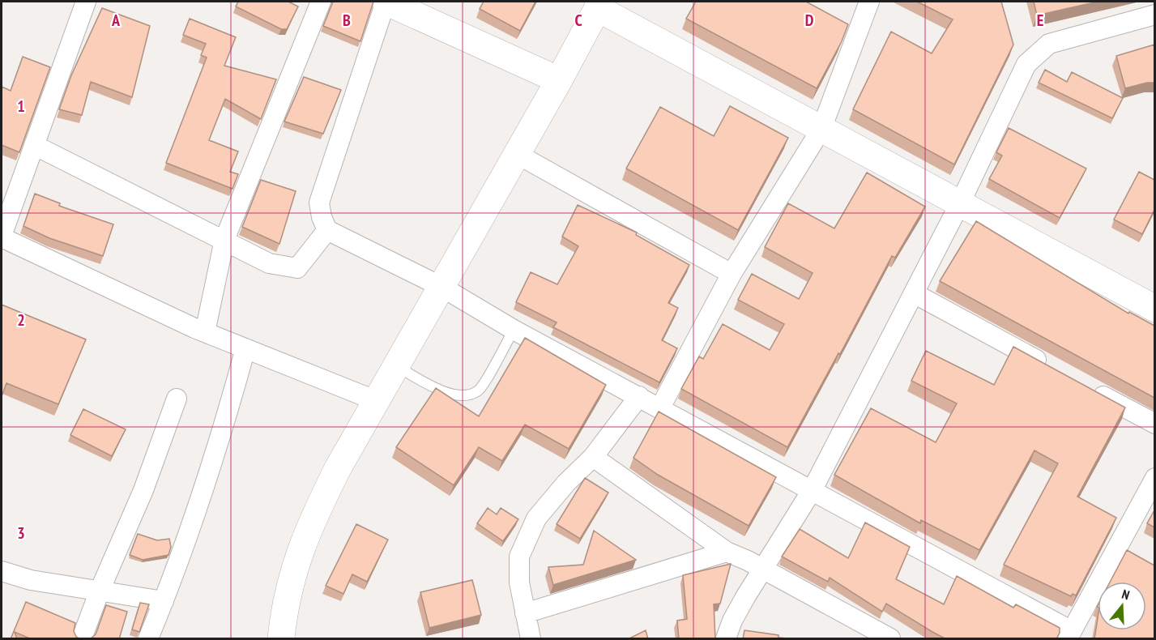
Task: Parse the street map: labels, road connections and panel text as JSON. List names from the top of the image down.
{
  "north": "top",
  "grid": {
    "columns": [
      "A",
      "B",
      "C",
      "D",
      "E"
    ],
    "rows": ["1", "2", "3"]
  }
}
